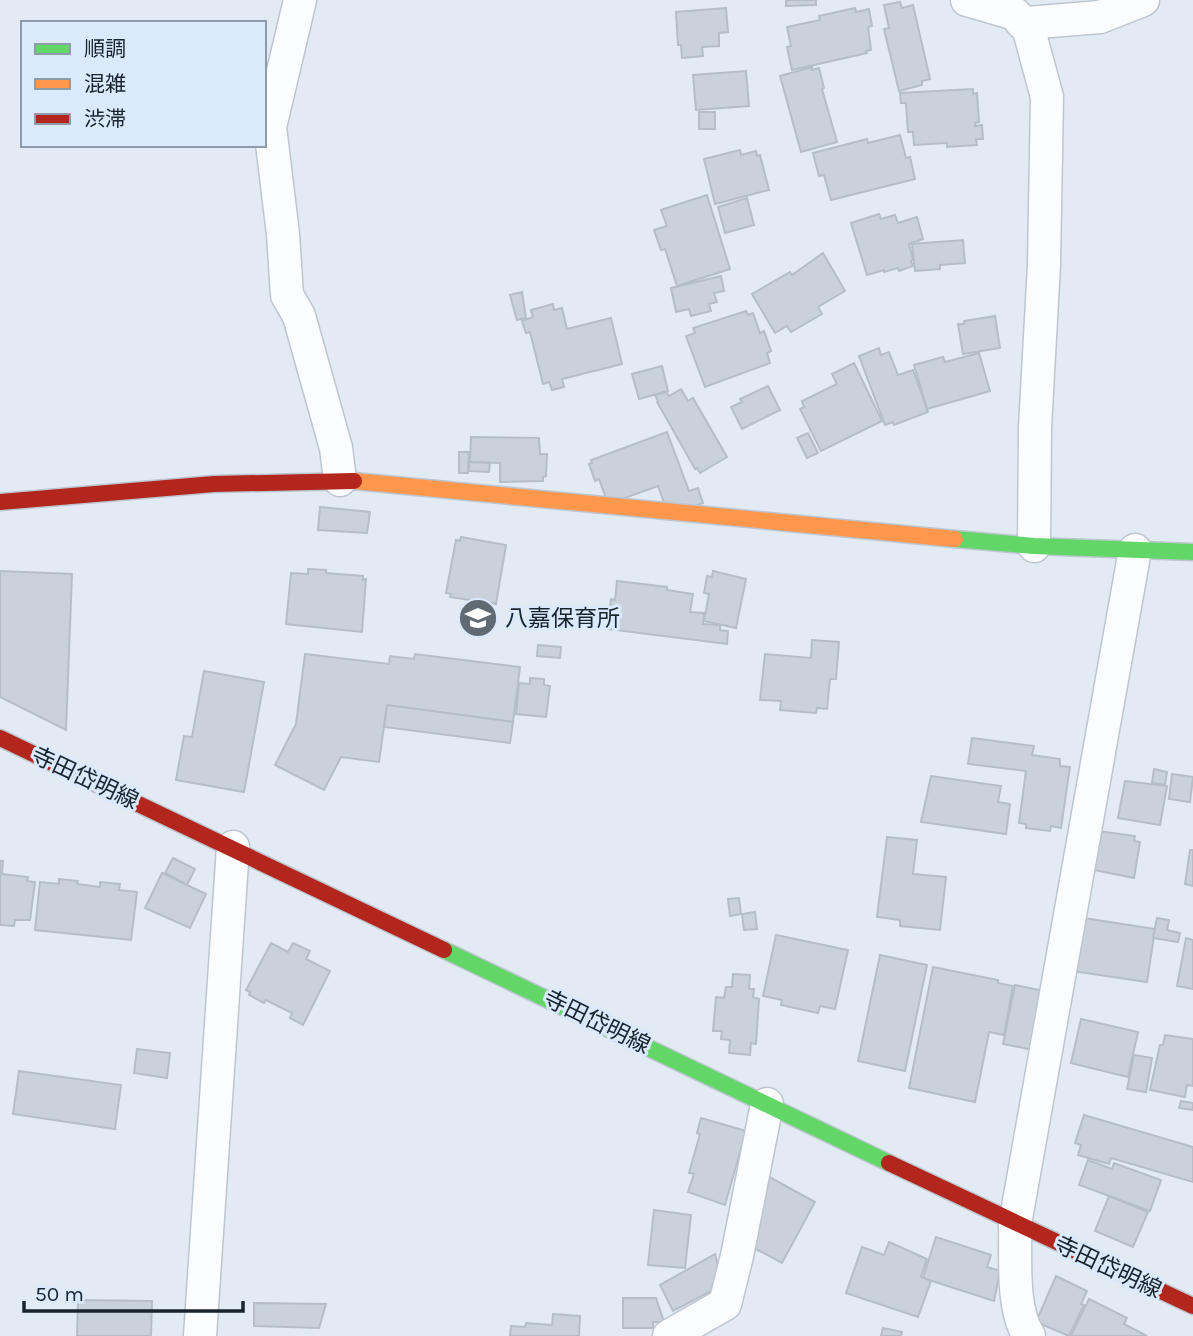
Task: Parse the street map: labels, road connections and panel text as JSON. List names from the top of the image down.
{
  "streets": {
    "main road": ["寺田岱明線"]
  },
  "places": {
    "school or university": ["八嘉保育所"]
  },
  "legend": ["順調", "混雑", "渋滞"],
  "scale_bar": "50 m"
}
